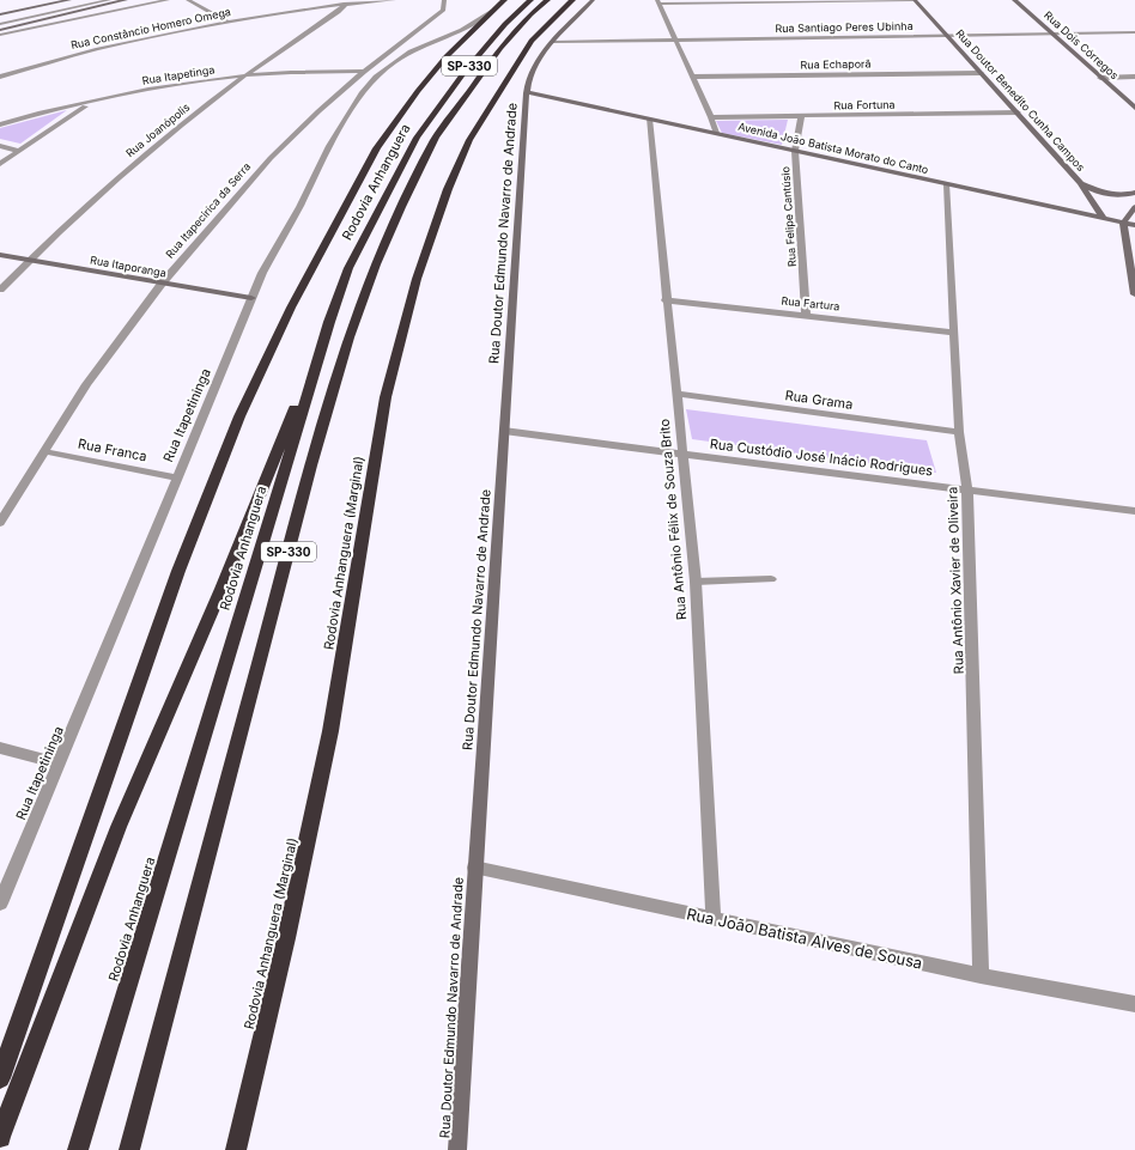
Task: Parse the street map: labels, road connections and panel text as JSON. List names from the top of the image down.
{
  "streets": {
    "highway": ["SP-330", "Rodovia Anhanguera", "Rodovia Anhanguera (Marginal)"],
    "street": [
      "Rua Santiago Peres Ubinha",
      "Rua Constâncio Homero Omega",
      "Rua Dois Córregos",
      "Rua Echaporã",
      "Rua Itapetinga",
      "Rua Doutor Benedito Cunha Campos",
      "Rua Fortuna",
      "Rua Joanópolis",
      "Avenida João Batista Morato do Canto",
      "Rua Itapecirica da Serra",
      "Rua Felipe Cantúsio",
      "Rua Doutor Edmundo Navarro de Andrade",
      "Rua Itaporanga",
      "Rua Fartura",
      "Rua Grama",
      "Rua Itapetininga",
      "Rua Franca",
      "Rua Custódio José Inácio Rodrigues",
      "Rua Antônio Félix de Souza Brito",
      "Rua Antônio Xavier de Oliveira",
      "Rua João Batista Alves de Sousa"
    ]
  },
  "crossings": [
    ["Rua Santiago Peres Ubinha", "Rua Dois Córregos"],
    ["Rua Santiago Peres Ubinha", "Rua Doutor Benedito Cunha Campos"],
    ["Rua Santiago Peres Ubinha", "Rua Doutor Edmundo Navarro de Andrade"],
    ["Rua Constâncio Homero Omega", "Rua Joanópolis"],
    ["Rua Echaporã", "Rua Doutor Benedito Cunha Campos"],
    ["Rua Itapetinga", "Rua Joanópolis"],
    ["Rua Itapetinga", "Rua Itapecirica da Serra"],
    ["Rua Doutor Benedito Cunha Campos", "Rua Fortuna"],
    ["Rua Doutor Benedito Cunha Campos", "Avenida João Batista Morato do Canto"],
    ["Rua Fortuna", "Rua Felipe Cantúsio"],
    ["Rua Joanópolis", "Rua Itaporanga"],
    ["Avenida João Batista Morato do Canto", "Rua Felipe Cantúsio"],
    ["Avenida João Batista Morato do Canto", "Rua Doutor Edmundo Navarro de Andrade"],
    ["Avenida João Batista Morato do Canto", "Rua Antônio Félix de Souza Brito"],
    ["Avenida João Batista Morato do Canto", "Rua Antônio Xavier de Oliveira"],
    ["Rua Itapecirica da Serra", "Rua Itaporanga"],
    ["Rua Itapecirica da Serra", "Rua Franca"],
    ["Rua Felipe Cantúsio", "Rua Fartura"],
    ["Rua Doutor Edmundo Navarro de Andrade", "Rua Custódio José Inácio Rodrigues"],
    ["Rua Doutor Edmundo Navarro de Andrade", "Rua João Batista Alves de Sousa"],
    ["Rua Itaporanga", "Rua Itapetininga"],
    ["Rua Fartura", "Rua Antônio Félix de Souza Brito"],
    ["Rua Fartura", "Rua Antônio Xavier de Oliveira"],
    ["Rua Grama", "Rua Antônio Félix de Souza Brito"],
    ["Rua Grama", "Rua Antônio Xavier de Oliveira"],
    ["Rua Itapetininga", "Rua Franca"],
    ["Rua Custódio José Inácio Rodrigues", "Rua Antônio Félix de Souza Brito"],
    ["Rua Custódio José Inácio Rodrigues", "Rua Antônio Xavier de Oliveira"],
    ["Rua Antônio Félix de Souza Brito", "Rua João Batista Alves de Sousa"],
    ["Rua Antônio Xavier de Oliveira", "Rua João Batista Alves de Sousa"]
  ]
}
